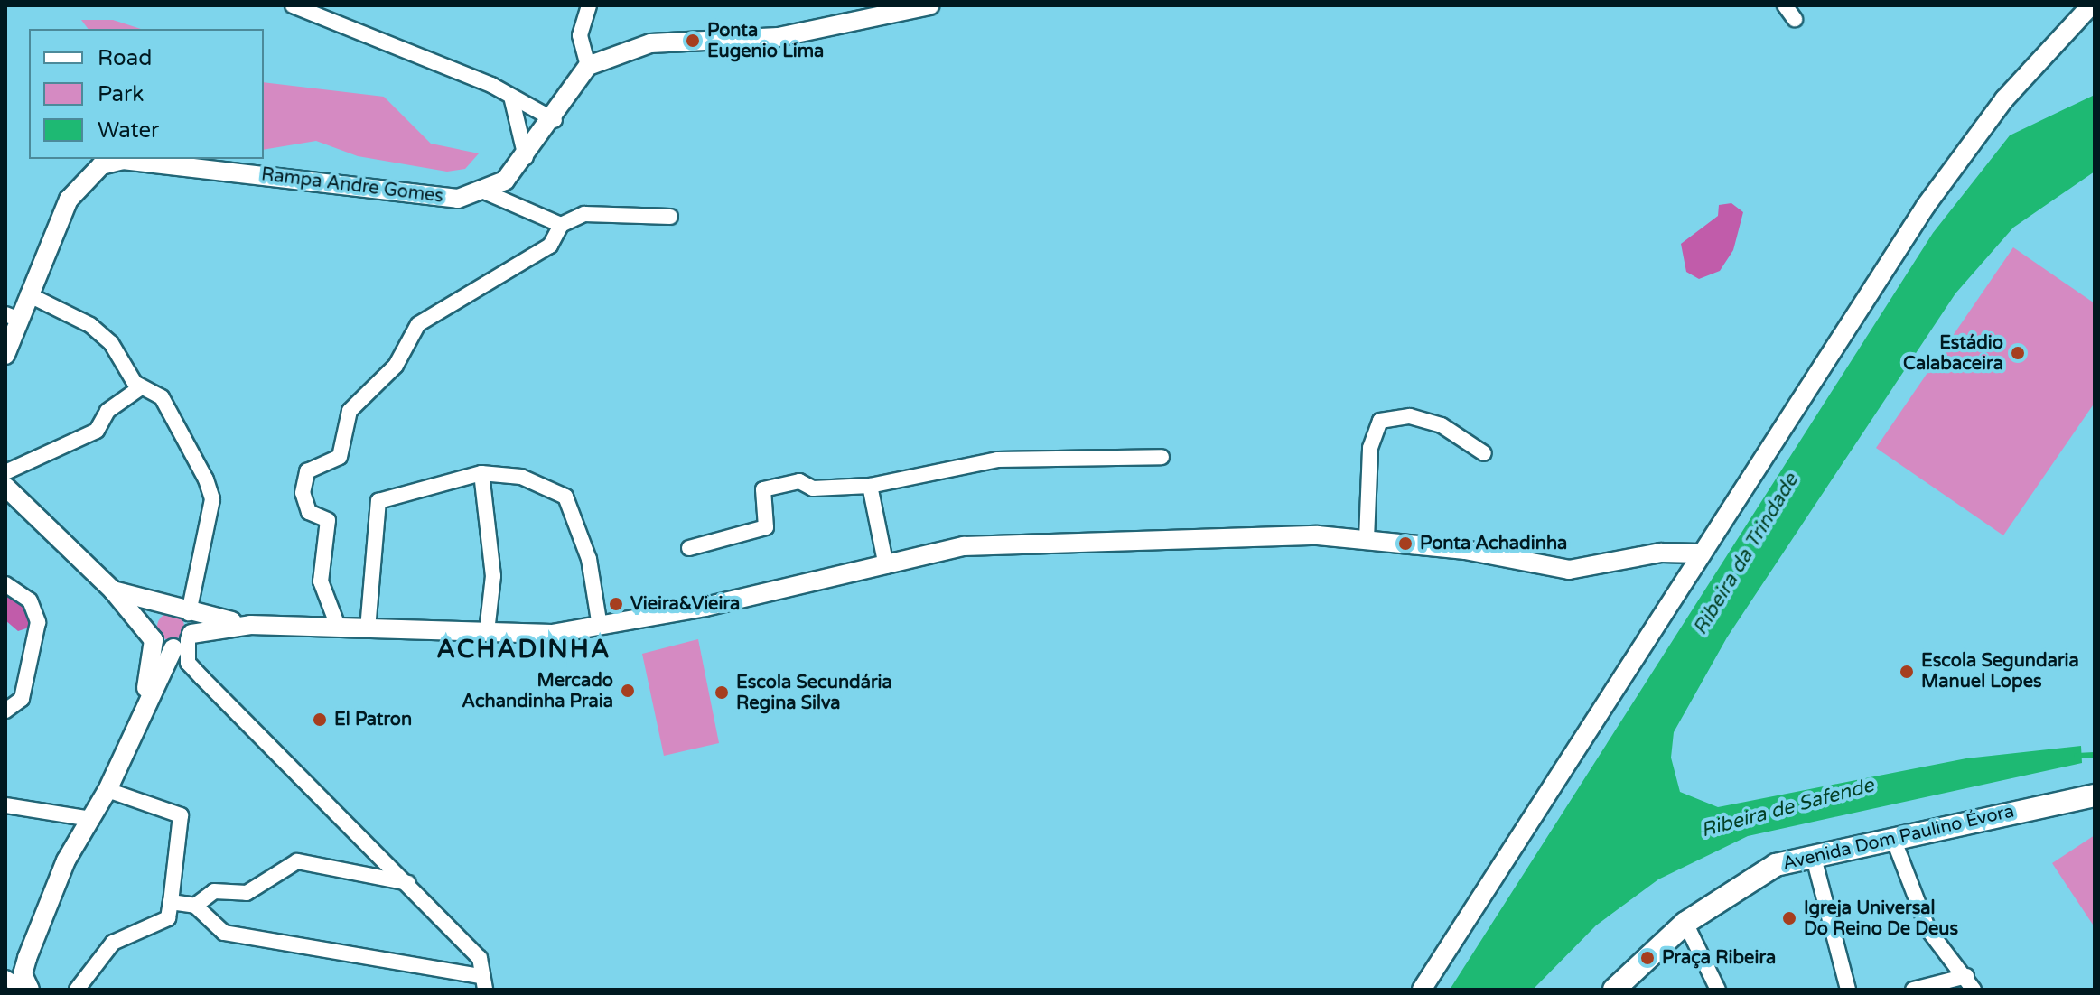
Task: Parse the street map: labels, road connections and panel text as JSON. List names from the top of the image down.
{
  "streets": {
    "main road": ["Avenida Dom Paulino Évora"],
    "street": ["Rampa Andre Gomes"]
  },
  "districts": ["ACHADINHA"],
  "water": ["Ribeira da Trindade", "Ribeira de Safende"],
  "places": [
    "Ponta Eugenio Lima",
    "Estádio Calabaceira",
    "Ponta Achadinha",
    "Vieira&Vieira",
    "Escola Segundaria Manuel Lopes",
    "Mercado Achandinha Praia",
    "Escola Secundária Regina Silva",
    "El Patron",
    "Igreja Universal Do Reino De Deus",
    "Praça Ribeira"
  ],
  "legend": ["Road", "Park", "Water"]
}
